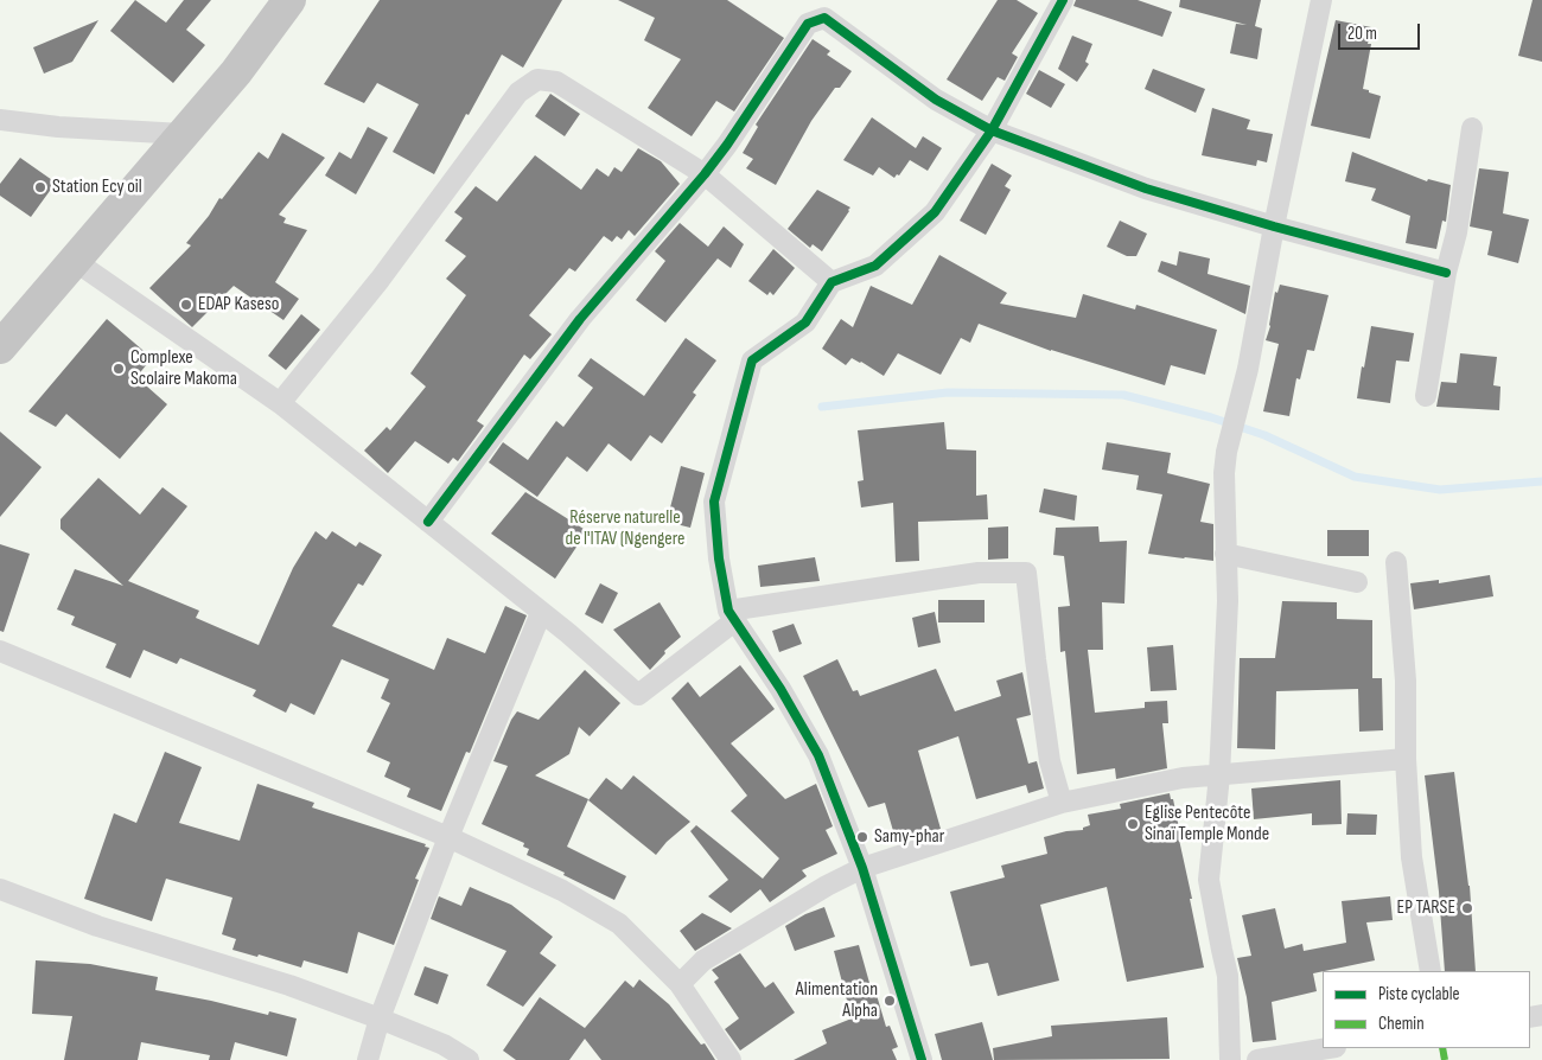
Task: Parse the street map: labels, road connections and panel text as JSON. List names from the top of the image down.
{
  "parks": ["Réserve naturelle de l'ITAV (Ngengere"],
  "places": [
    "Station Ecy oil",
    "EDAP Kaseso",
    "Complexe Scolaire Makoma",
    "Eglise Pentecôte Sinaï Temple Monde",
    "Samy-phar",
    "EP TARSE",
    "Alimentation Alpha"
  ],
  "legend": ["Piste cyclable", "Chemin"],
  "scale_bar": "20 m"
}
